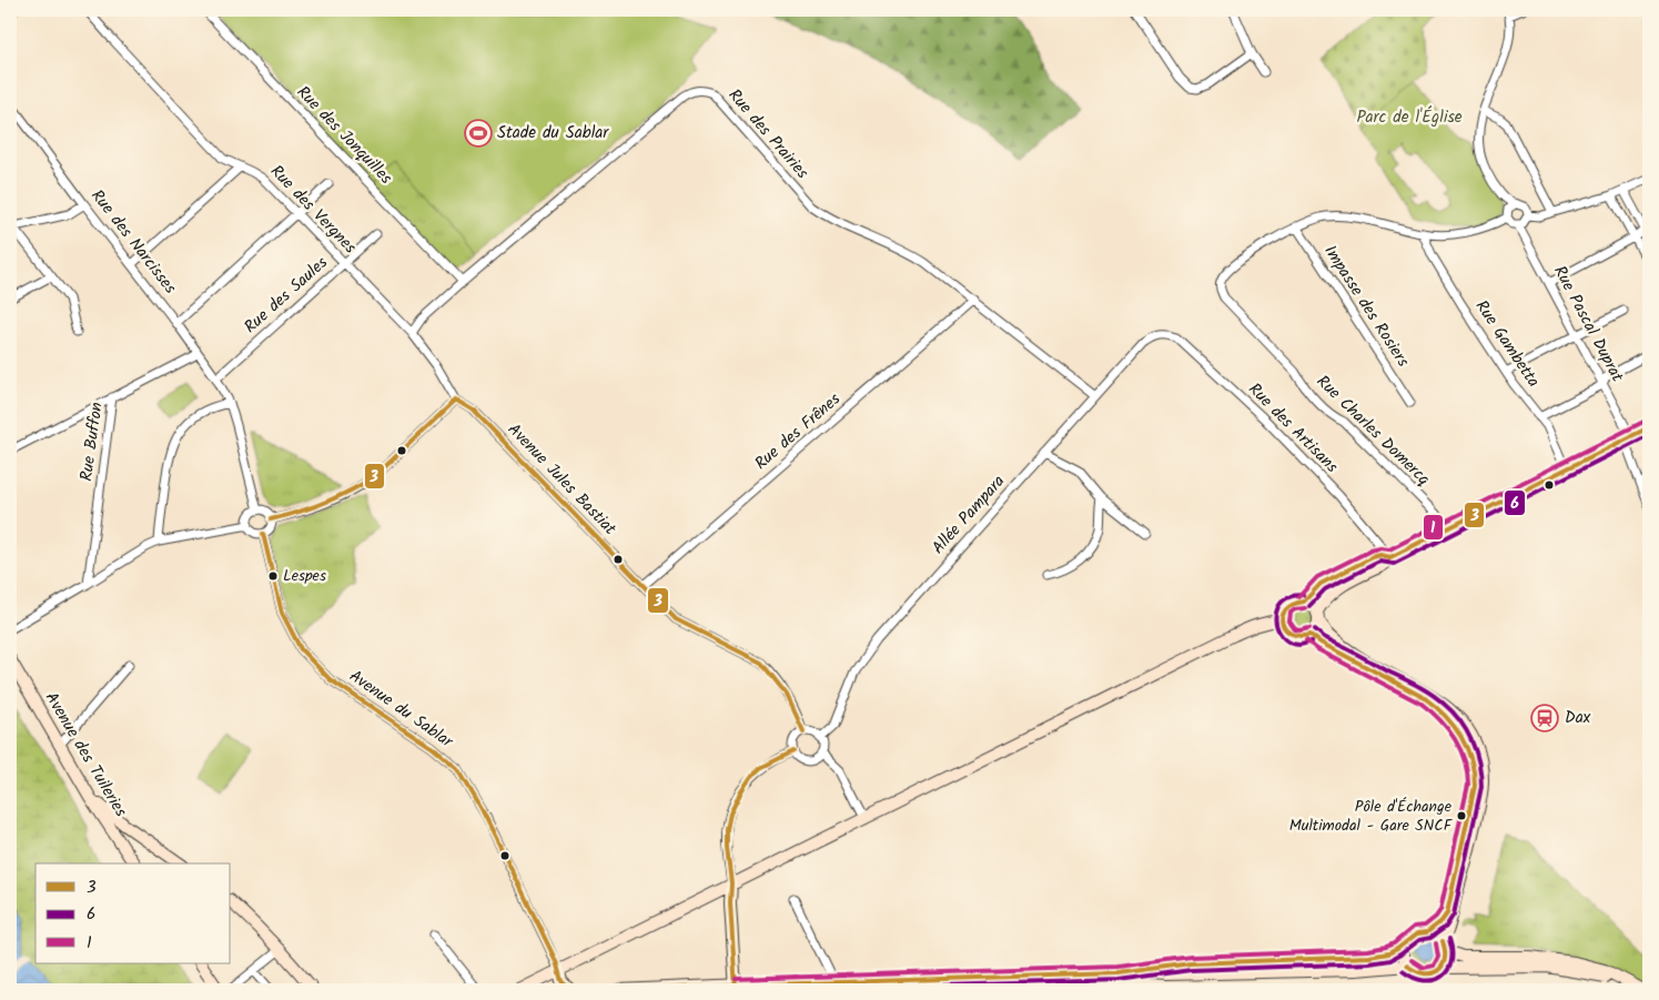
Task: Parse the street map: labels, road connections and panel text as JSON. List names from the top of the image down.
{
  "streets": {
    "main road": ["Avenue des Tuileries"],
    "street": [
      "Rue des Prairies",
      "Rue des Jonquilles",
      "Rue des Vergnes",
      "Rue des Narcisses",
      "Rue des Saules",
      "Impasse des Rosiers",
      "Rue Pascal Duprat",
      "Rue Gambetta",
      "Rue des Artisans",
      "Rue Charles Domercq",
      "Rue des Frênes",
      "Rue Buffon",
      "Avenue Jules Bastiat",
      "Allée Pampara",
      "Avenue du Sablar"
    ]
  },
  "crossings": [
    ["Rue des Prairies", "Rue des Jonquilles"],
    ["Rue des Prairies", "Rue des Vergnes"],
    ["Rue des Prairies", "Rue des Frênes"],
    ["Rue des Prairies", "Allée Pampara"],
    ["Rue des Vergnes", "Rue des Saules"],
    ["Rue des Vergnes", "Avenue Jules Bastiat"],
    ["Rue des Narcisses", "Rue des Saules"],
    ["Rue des Narcisses", "Rue Buffon"],
    ["Impasse des Rosiers", "Rue Charles Domercq"],
    ["Rue des Artisans", "Allée Pampara"],
    ["Rue des Frênes", "Avenue Jules Bastiat"],
    ["Avenue Jules Bastiat", "Allée Pampara"]
  ],
  "parks": ["Parc de l'Église"],
  "places": {
    "sports": ["Stade du Sablar"],
    "other": ["Lespes", "Pôle d'Échange Multimodal - Gare SNCF"],
    "station": ["Dax"]
  },
  "lines": ["transit line 3", "transit line 1", "transit line 6"],
  "legend": ["3", "6", "1"]
}
